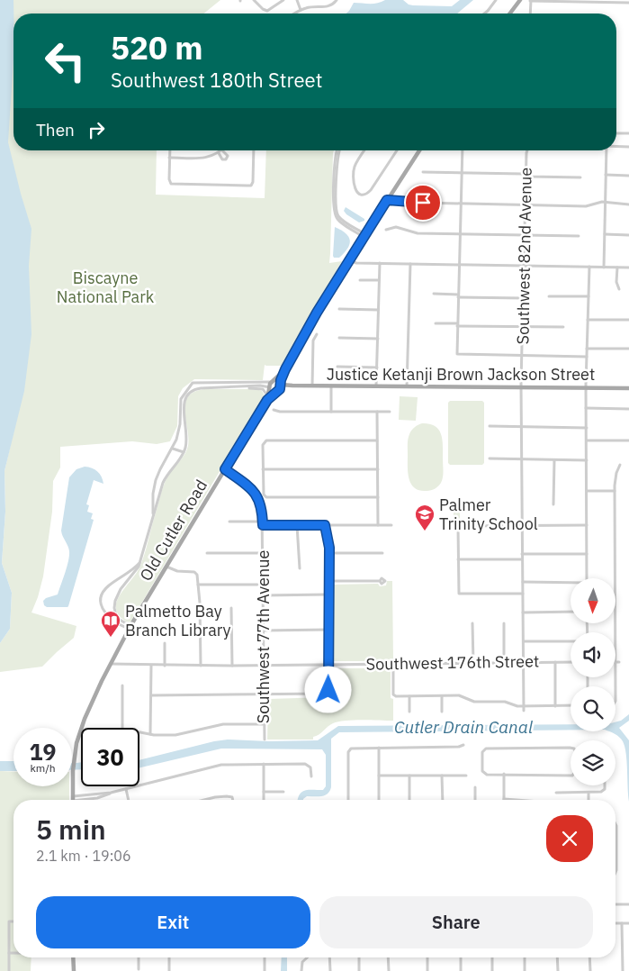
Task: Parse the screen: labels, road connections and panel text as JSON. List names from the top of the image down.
{
  "streets": {
    "main road": ["Justice Ketanji Brown Jackson Street", "Old Cutler Road"],
    "street": ["Southwest 82nd Avenue", "Southwest 77th Avenue", "Southwest 176th Street"]
  },
  "crossings": [
    ["Southwest 82nd Avenue", "Justice Ketanji Brown Jackson Street"],
    ["Southwest 82nd Avenue", "Southwest 176th Street"],
    ["Justice Ketanji Brown Jackson Street", "Old Cutler Road"],
    ["Old Cutler Road", "Southwest 77th Avenue"],
    ["Old Cutler Road", "Southwest 176th Street"],
    ["Southwest 77th Avenue", "Southwest 176th Street"]
  ],
  "water": ["Cutler Drain Canal"],
  "parks": ["Biscayne National Park"],
  "places": {
    "school or university": ["Palmer Trinity School"],
    "library": ["Palmetto Bay Branch Library"]
  },
  "north": "bottom",
  "page": {
    "turn": ["520 m", "Southwest 180th Street"],
    "then": "Then",
    "speed": "19 km/h",
    "limit": "30",
    "heading": ["5 min", "2.1 km · 19:06"],
    "buttons": ["Exit", "Share"]
  }
}
